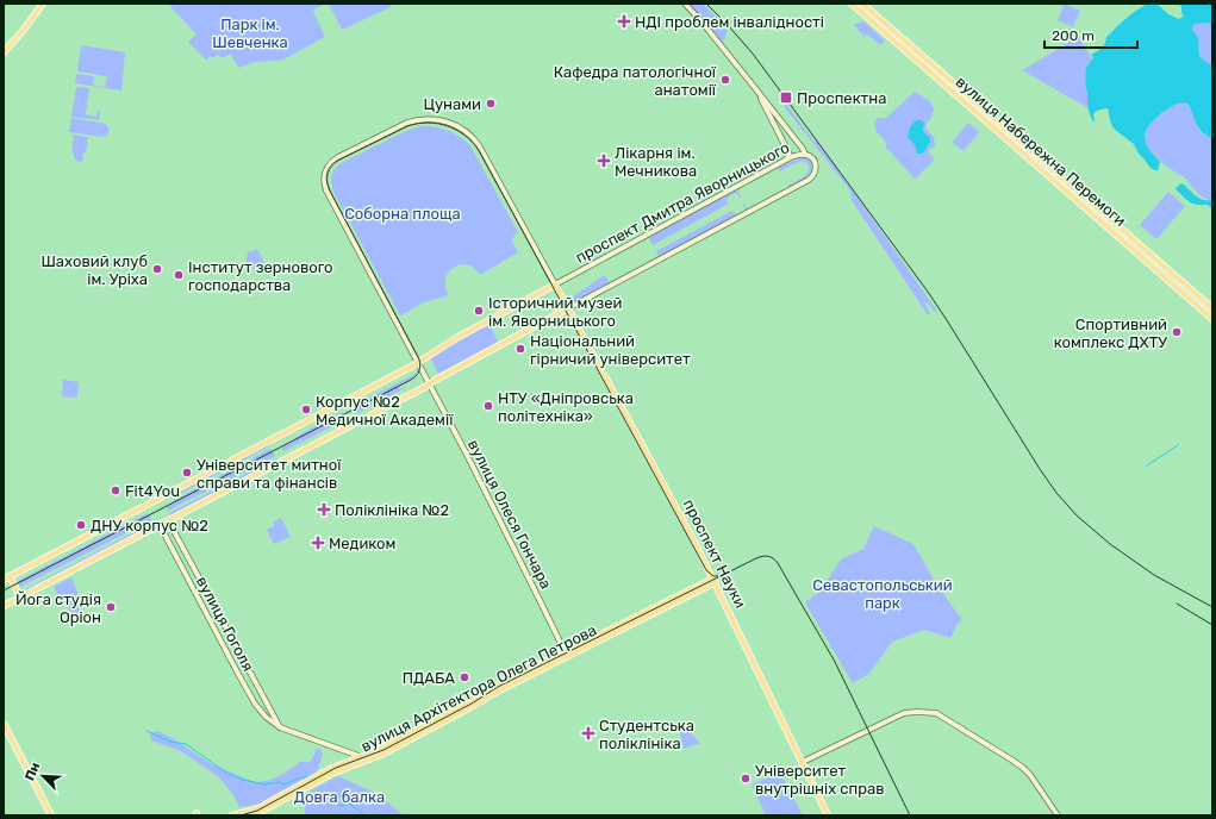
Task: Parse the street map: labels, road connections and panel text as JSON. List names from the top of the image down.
{
  "streets": {
    "main road": [
      "вулиця Набережна Перемоги",
      "проспект Дмитра Яворницького",
      "вулиця Олеся Гончара",
      "проспект Науки",
      "вулиця Гоголя",
      "вулиця Архітектора Олега Петрова"
    ]
  },
  "crossings": [
    ["проспект Дмитра Яворницького", "вулиця Олеся Гончара"],
    ["проспект Дмитра Яворницького", "проспект Науки"],
    ["проспект Дмитра Яворницького", "вулиця Гоголя"],
    ["вулиця Олеся Гончара", "вулиця Архітектора Олега Петрова"],
    ["проспект Науки", "вулиця Архітектора Олега Петрова"],
    ["вулиця Гоголя", "вулиця Архітектора Олега Петрова"]
  ],
  "parks": [
    "Парк iм. Шевченка",
    "Соборна площа",
    "Севастопольський парк",
    "Довга балка"
  ],
  "places": {
    "health": [
      "НДІ проблем інвалідності",
      "Лікарня ім. Мечникова",
      "Поліклініка №2",
      "Медиком",
      "Студентська поліклініка"
    ],
    "other": [
      "Кафедра патологічної анатомії",
      "Цунами",
      "Шаховий клуб ім. Уріха",
      "Інститут зернового господарства",
      "Історичний музей ім. Яворницького",
      "Спортивний комплекс ДХТУ",
      "Національний гірничий університет",
      "НТУ «Дніпровська політехніка»",
      "Корпус №2 Медичної Академії",
      "Університет митної справи та фінансів",
      "Fit4You",
      "ДНУ корпус №2",
      "Йога студія Оріон",
      "ПДАБА",
      "Університет внутрішніх справ"
    ],
    "transit": ["Проспектна"]
  },
  "scale_bar": "200 m",
  "north": "top left"
}
